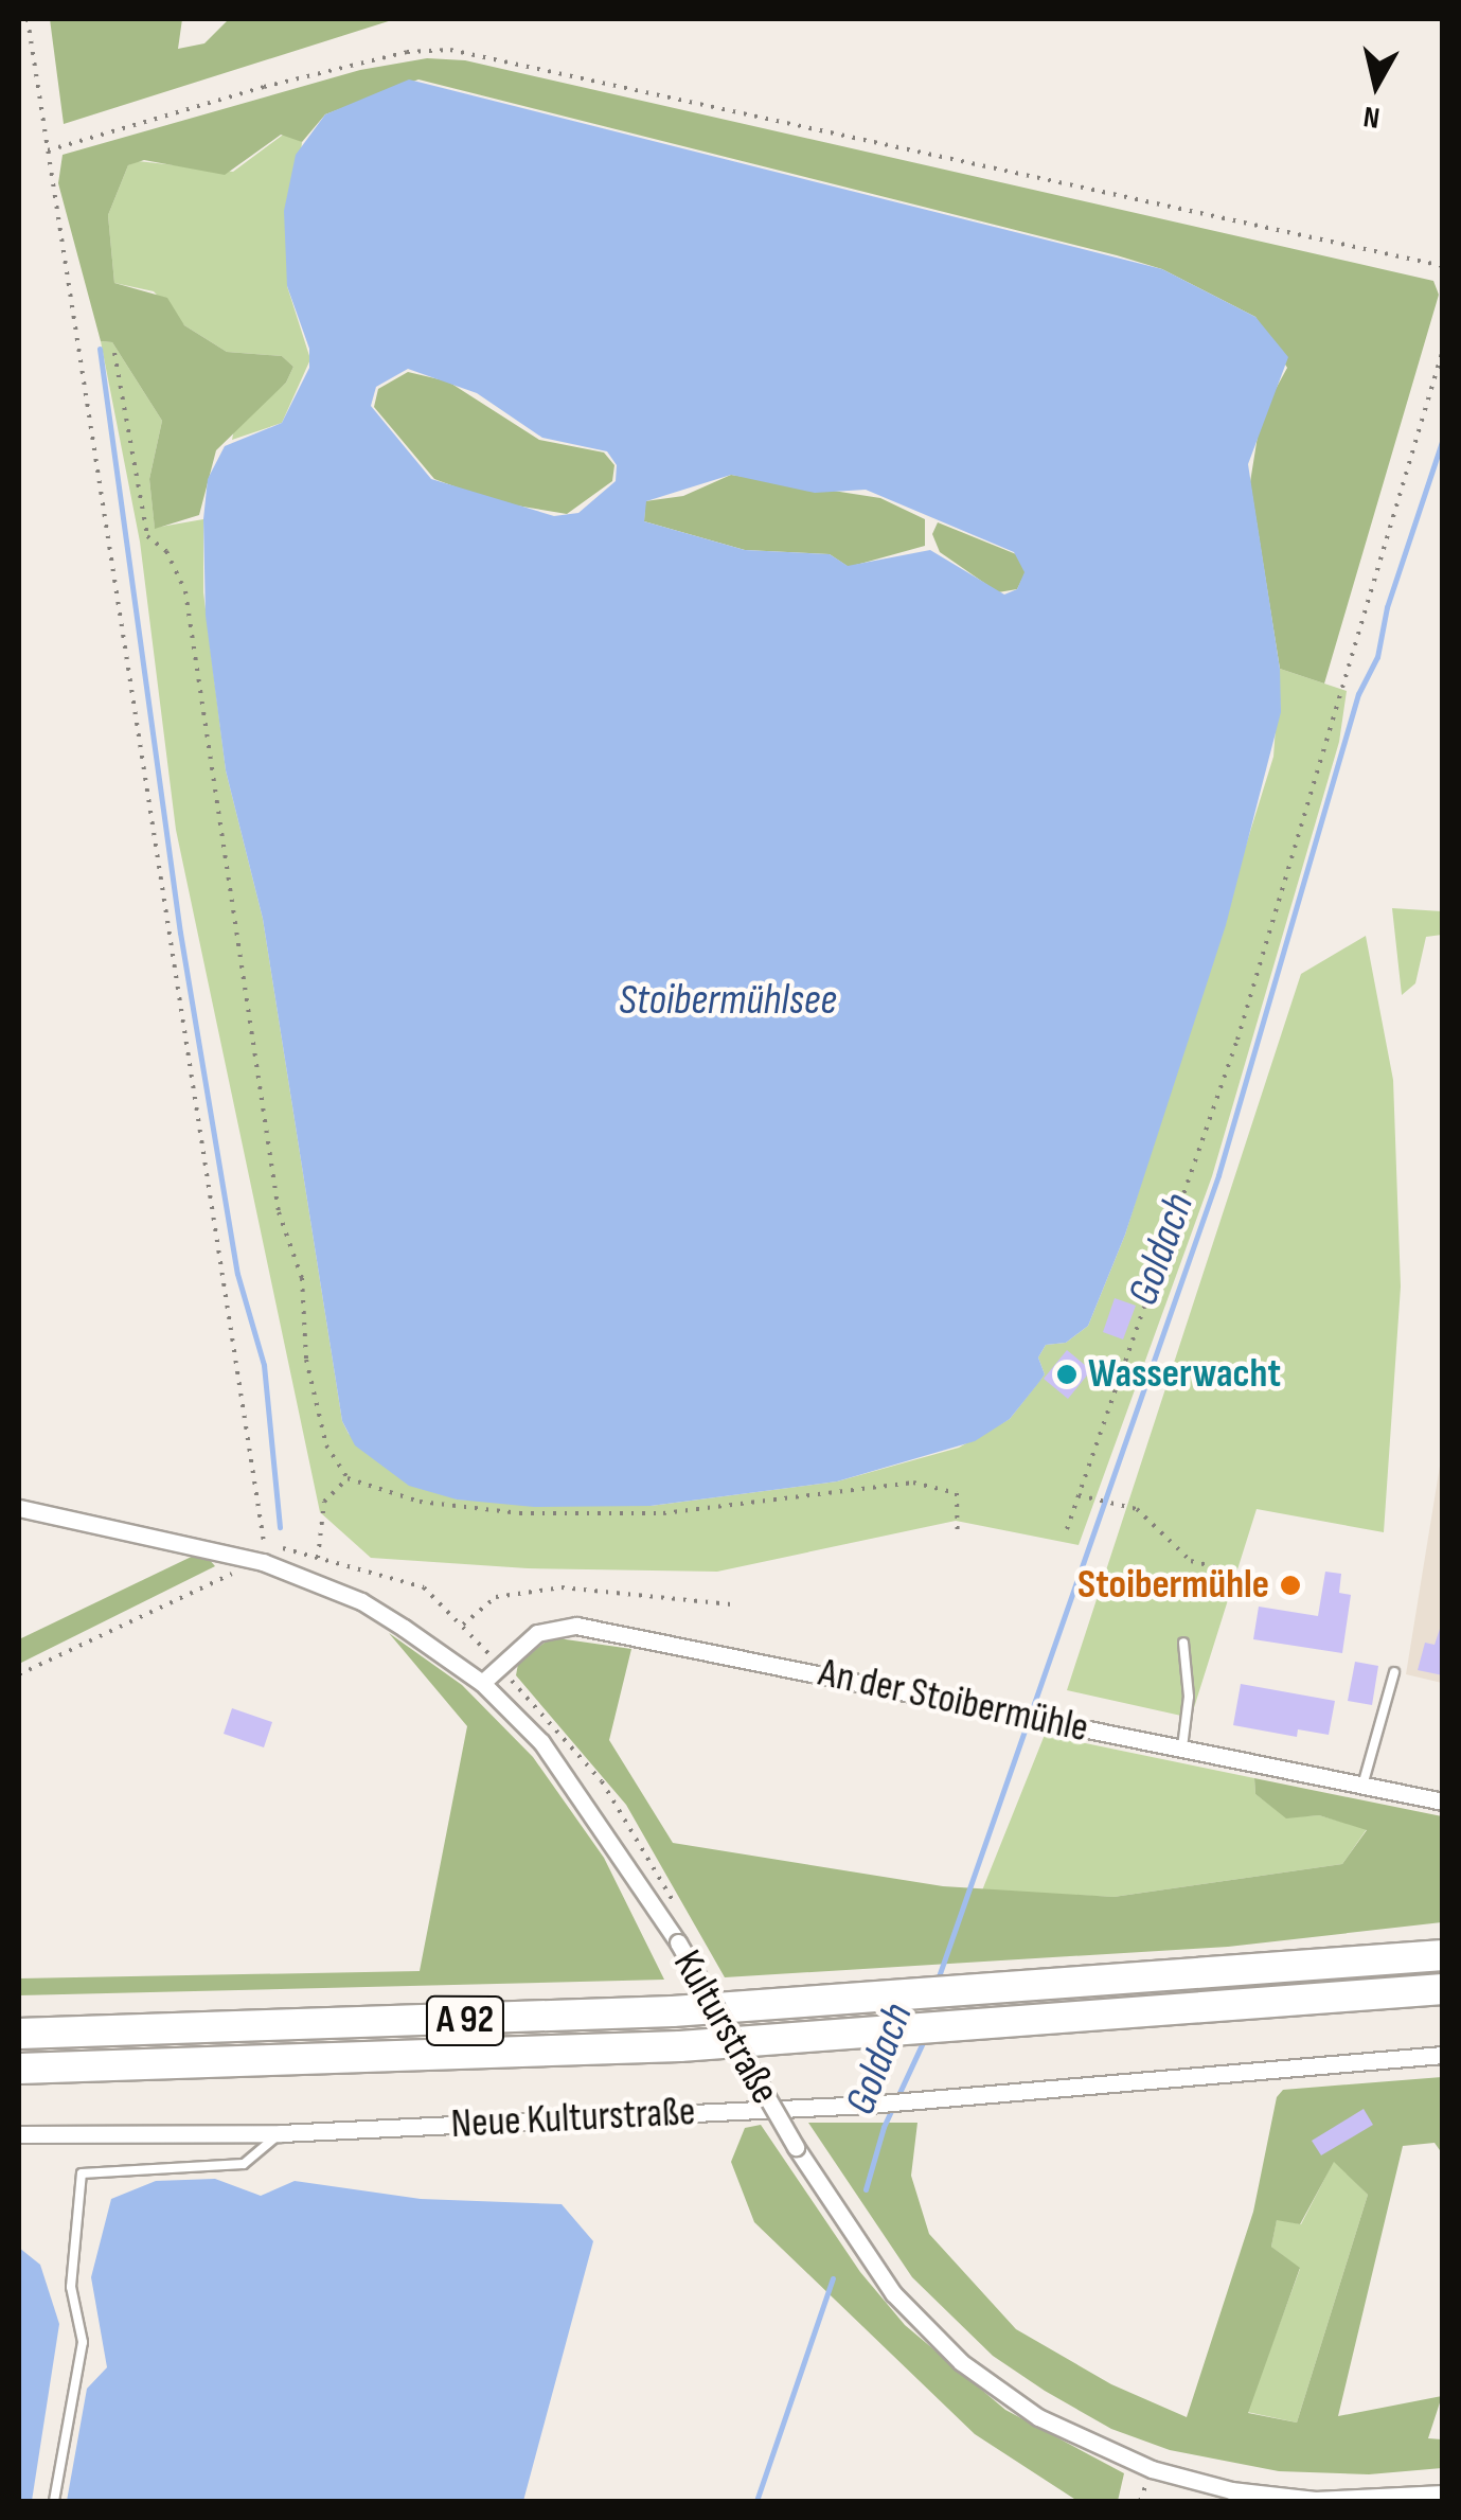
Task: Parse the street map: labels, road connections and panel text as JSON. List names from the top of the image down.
{
  "streets": {
    "highway": ["A 92"],
    "street": ["An der Stoibermühle", "Kulturstraße", "Neue Kulturstraße"]
  },
  "crossings": [
    ["An der Stoibermühle", "Kulturstraße"]
  ],
  "water": ["Stoibermühlsee", "Goldach"],
  "places": ["Wasserwacht", "Stoibermühle"],
  "north": "bottom"
}
